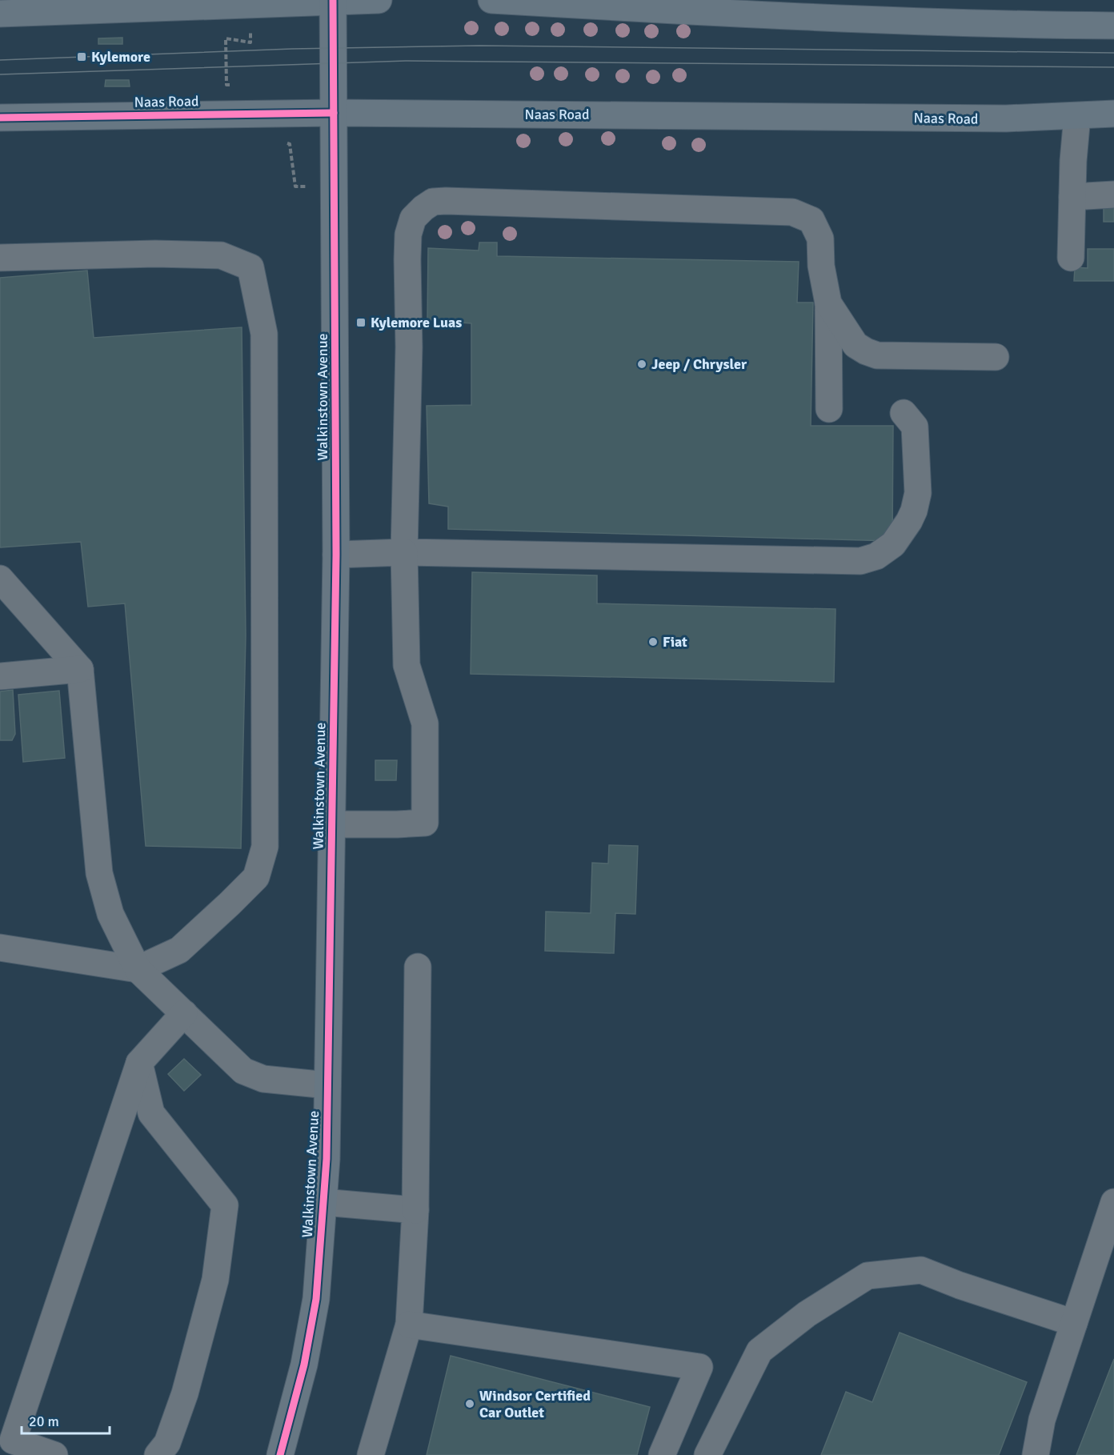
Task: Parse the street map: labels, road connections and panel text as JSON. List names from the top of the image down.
{
  "streets": {
    "main road": ["Naas Road", "Walkinstown Avenue"]
  },
  "crossings": [
    ["Naas Road", "Walkinstown Avenue"]
  ],
  "places": {
    "transit": ["Kylemore", "Kylemore Luas"],
    "other": ["Jeep / Chrysler", "Fiat", "Windsor Certified Car Outlet"]
  },
  "scale_bar": "20 m"
}
